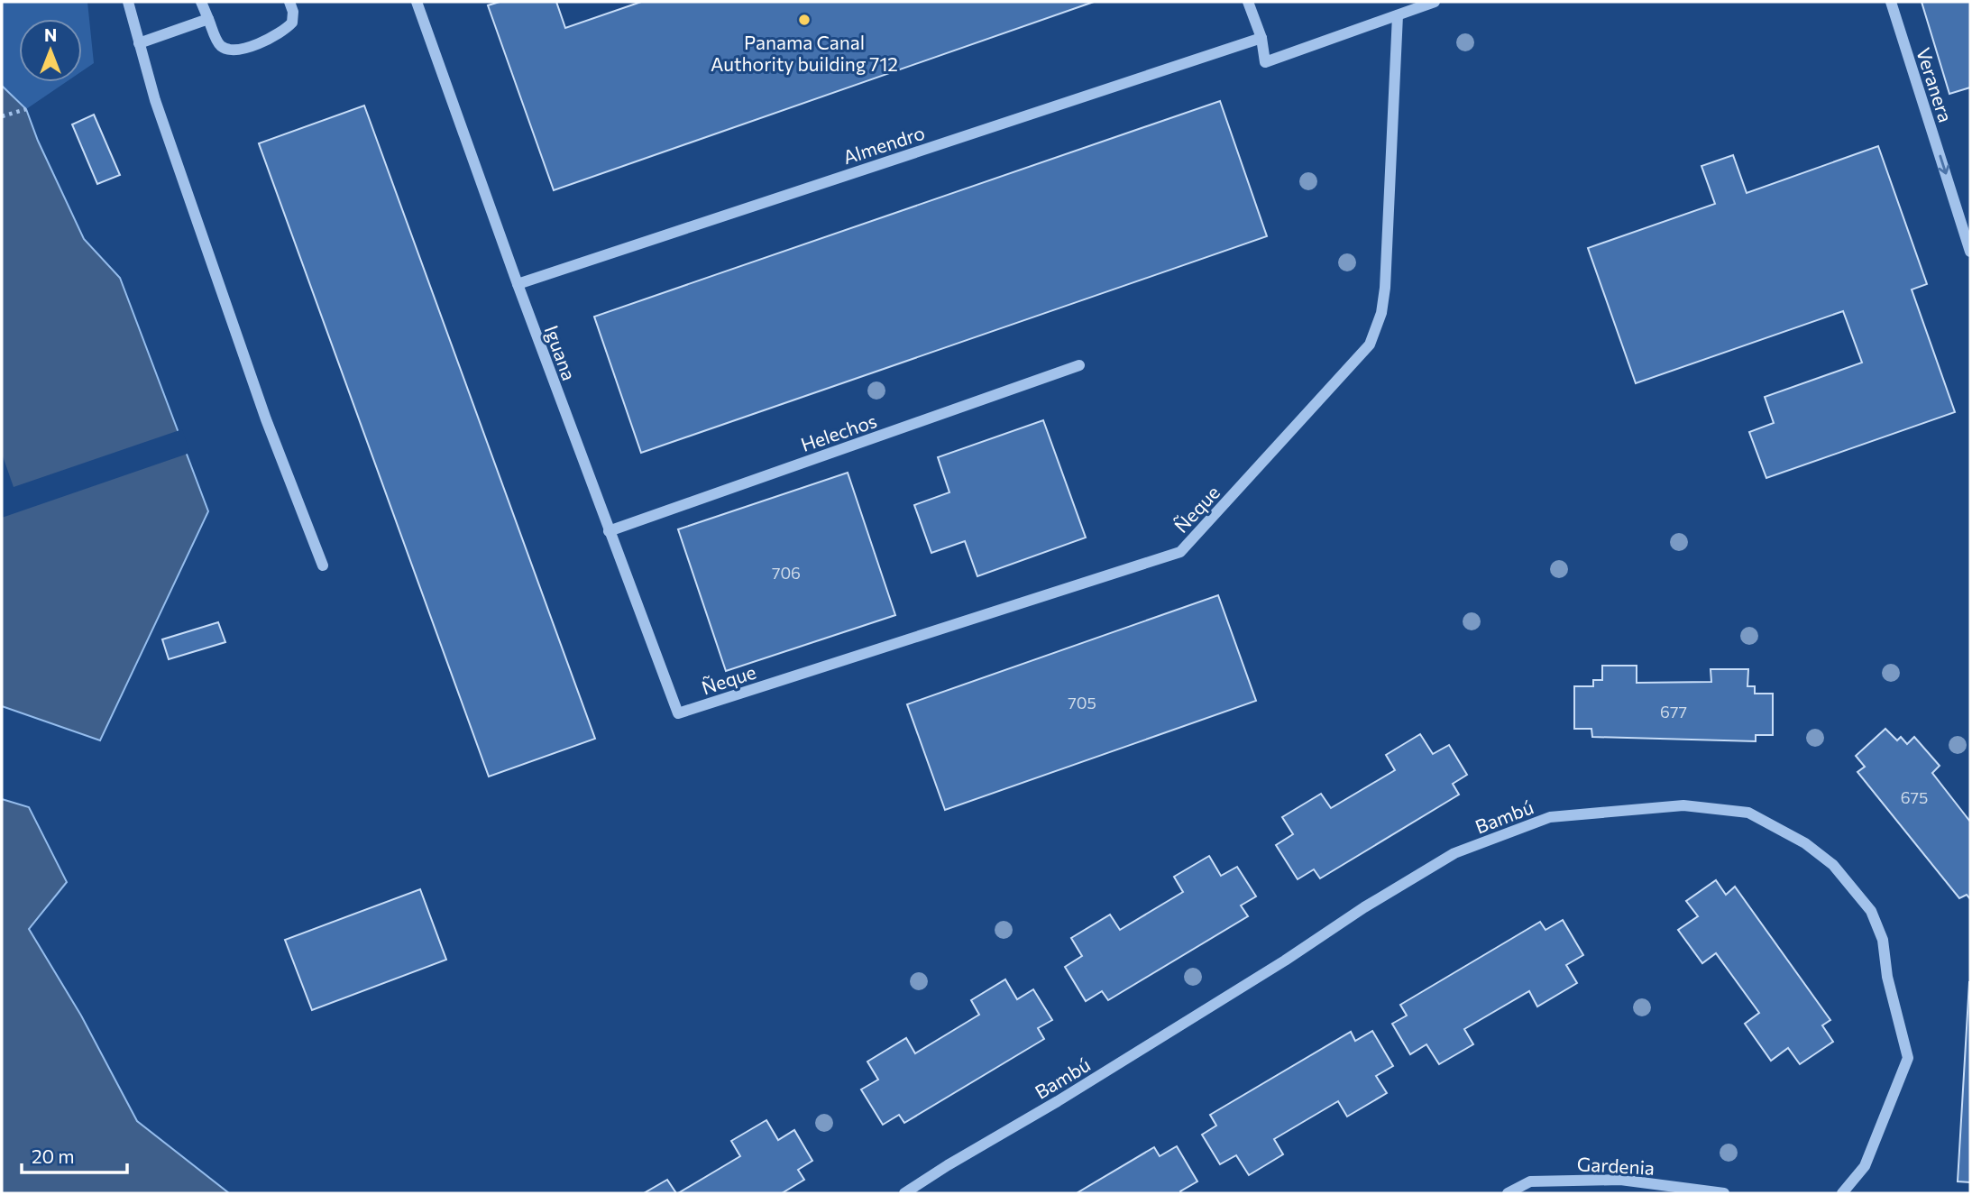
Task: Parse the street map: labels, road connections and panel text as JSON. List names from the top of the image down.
{
  "streets": {
    "lane": [
      "Veranera",
      "Almendro",
      "Iguana",
      "Helechos",
      "Ñeque",
      "Bambú",
      "Gardenia"
    ]
  },
  "crossings": [
    ["Almendro", "Iguana"],
    ["Iguana", "Helechos"],
    ["Iguana", "Ñeque"]
  ],
  "one_way": ["Veranera"],
  "places": ["Panama Canal Authority building 712"],
  "house_numbers": [
    "706",
    "705",
    "677",
    "675"
  ],
  "scale_bar": "20 m",
  "north": "top"
}
